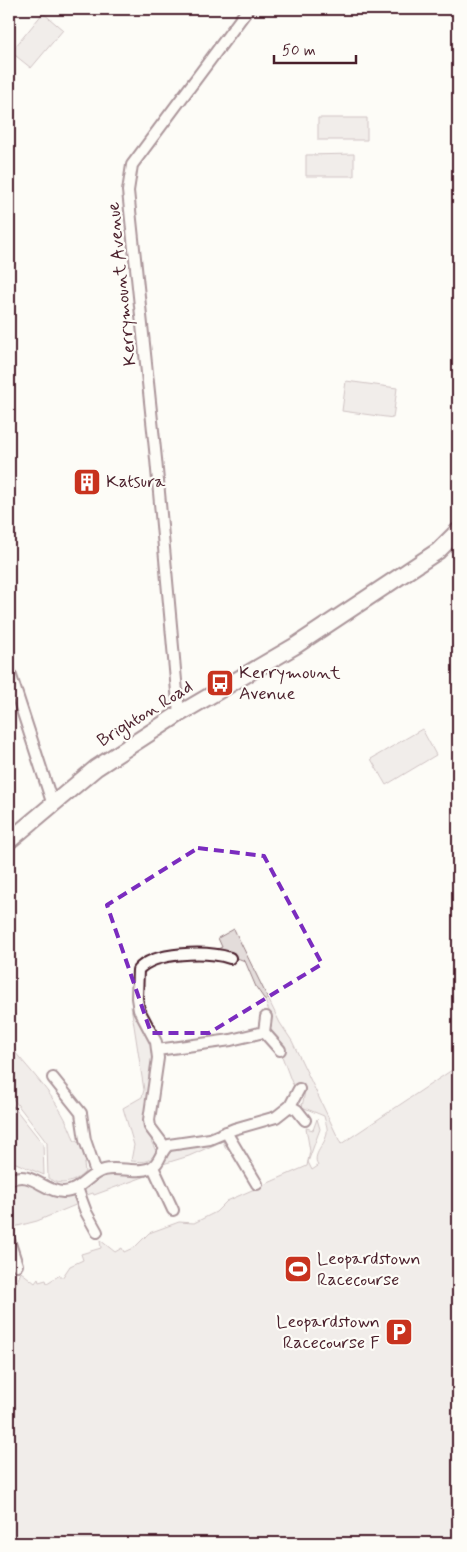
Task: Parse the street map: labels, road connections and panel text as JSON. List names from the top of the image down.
{
  "streets": {
    "street": ["Kerrymount Avenue", "Brighton Road"]
  },
  "crossings": [
    ["Kerrymount Avenue", "Brighton Road"]
  ],
  "places": {
    "building": ["Katsura"],
    "bus stop": ["Kerrymount Avenue"],
    "sports": ["Leopardstown Racecourse"],
    "parking": ["Leopardstown Racecourse F"]
  },
  "scale_bar": "50 m"
}
